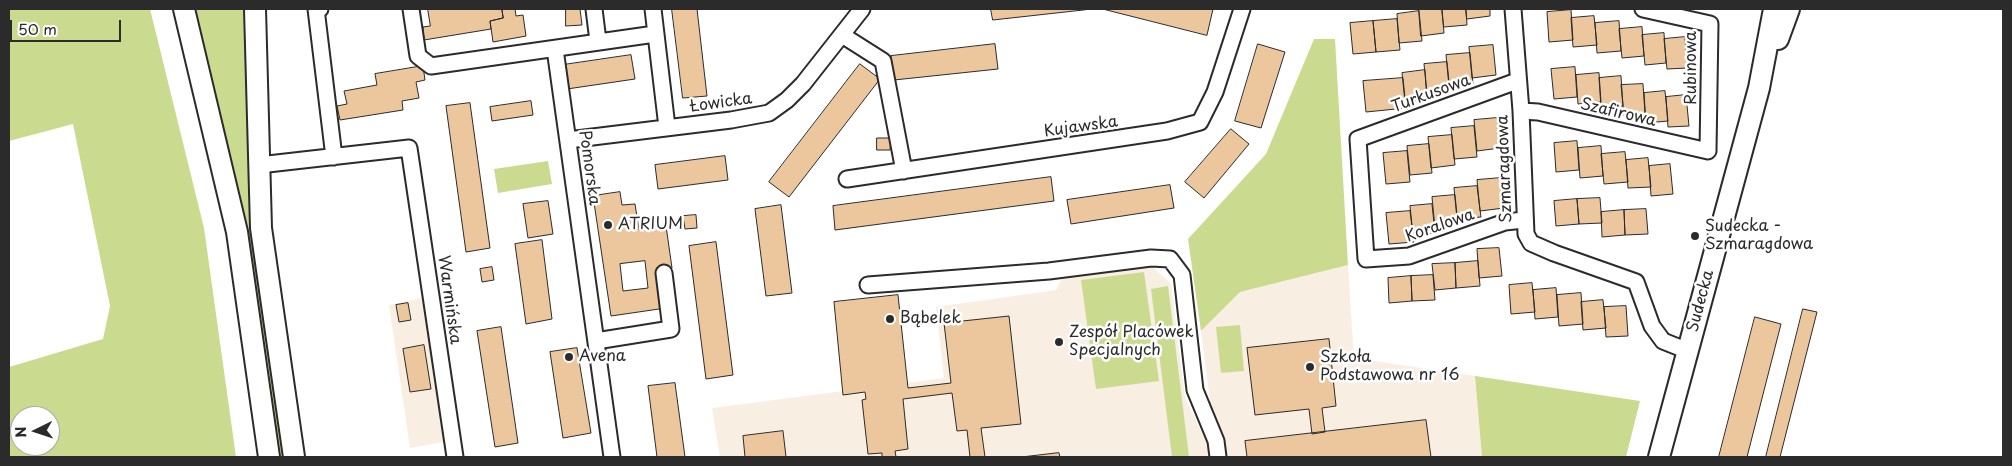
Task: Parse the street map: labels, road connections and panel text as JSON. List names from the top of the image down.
{
  "streets": {
    "street": [
      "Rubinowa",
      "Turkusowa",
      "Łowicka",
      "Szafirowa",
      "Kujawska",
      "Pomorska",
      "Szmaragdowa",
      "Koralowa",
      "Warmińska",
      "Sudecka"
    ]
  },
  "crossings": [
    ["Rubinowa", "Szafirowa"],
    ["Turkusowa", "Szmaragdowa"],
    ["Turkusowa", "Koralowa"],
    ["Łowicka", "Pomorska"],
    ["Szafirowa", "Szmaragdowa"],
    ["Szmaragdowa", "Koralowa"],
    ["Szmaragdowa", "Sudecka"]
  ],
  "places": [
    "ATRIUM",
    "Sudecka - Szmaragdowa",
    "Bąbelek",
    "Zespół Placówek Specjalnych",
    "Avena",
    "Szkoła Podstawowa nr 16"
  ],
  "scale_bar": "50 m",
  "north": "left"
}
